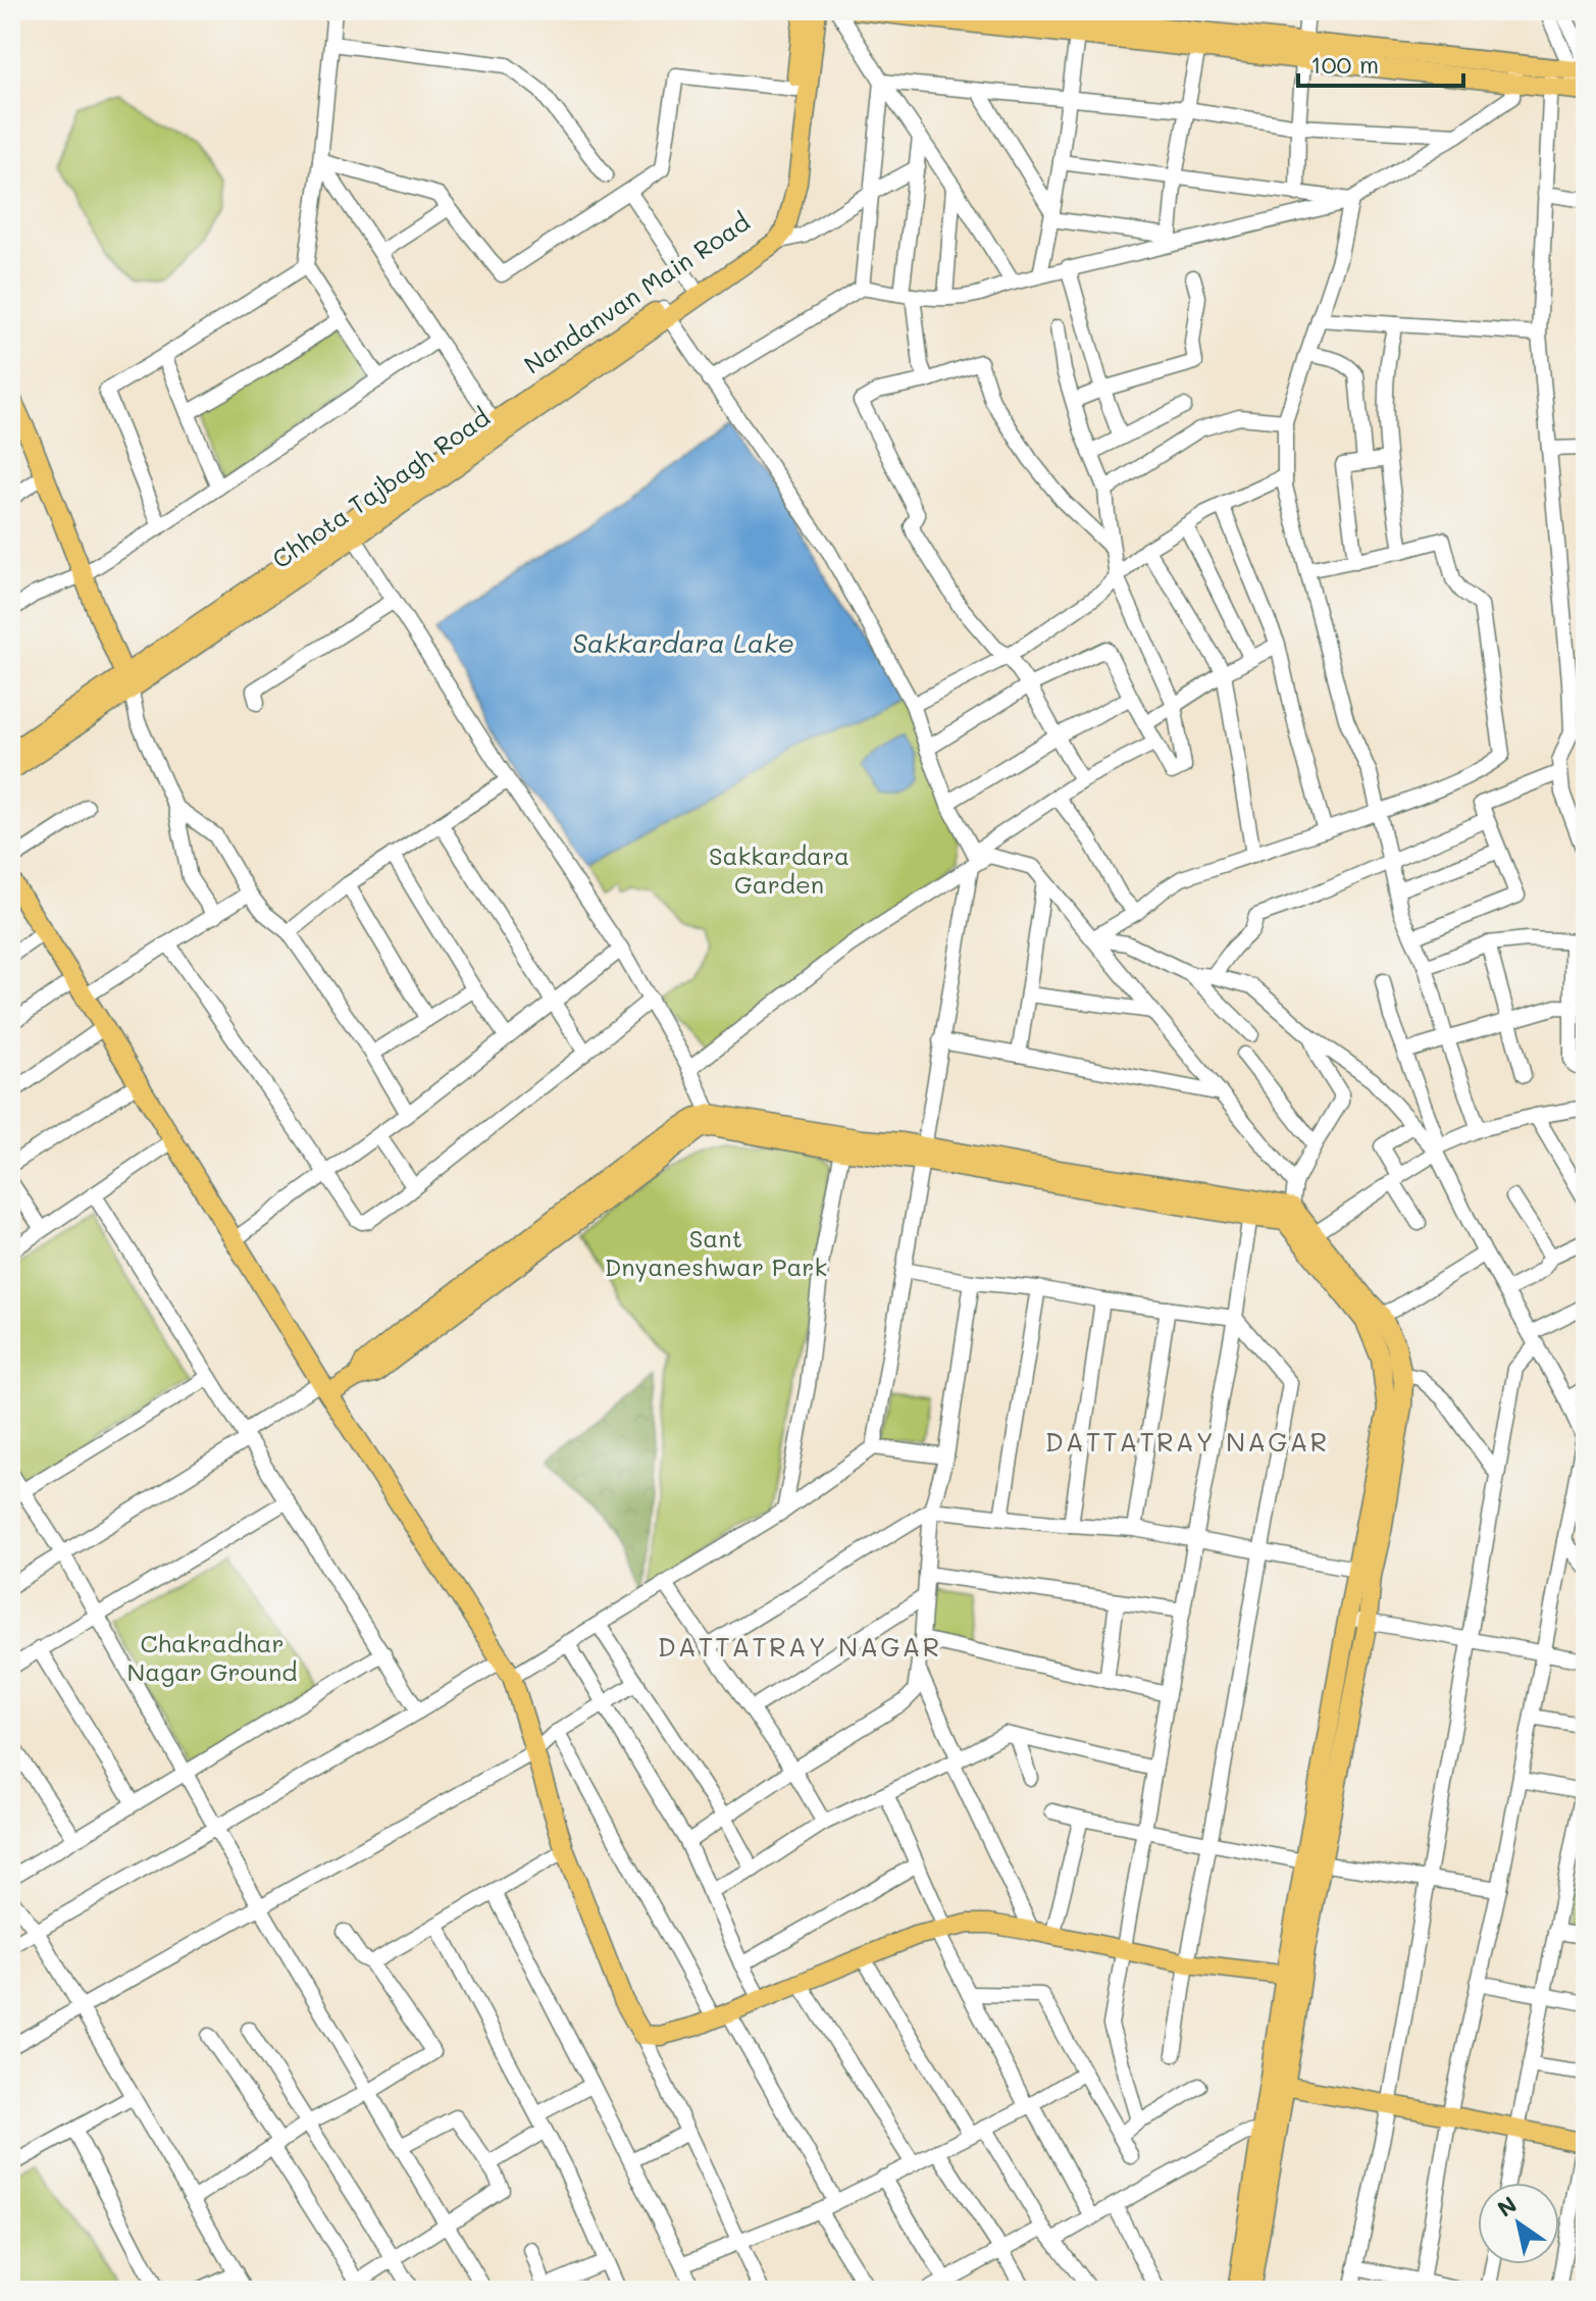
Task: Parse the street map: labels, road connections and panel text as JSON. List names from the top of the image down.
{
  "streets": {
    "main road": ["Nandanvan Main Road", "Chhota Tajbagh Road"]
  },
  "crossings": [
    ["Nandanvan Main Road", "Chhota Tajbagh Road"]
  ],
  "districts": ["DATTATRAY NAGAR", "DATTATRAY NAGAR"],
  "water": ["Sakkardara Lake"],
  "parks": ["Sakkardara Garden", "Sant Dnyaneshwar Park", "Chakradhar Nagar Ground"],
  "scale_bar": "100 m",
  "north": "top left"
}
